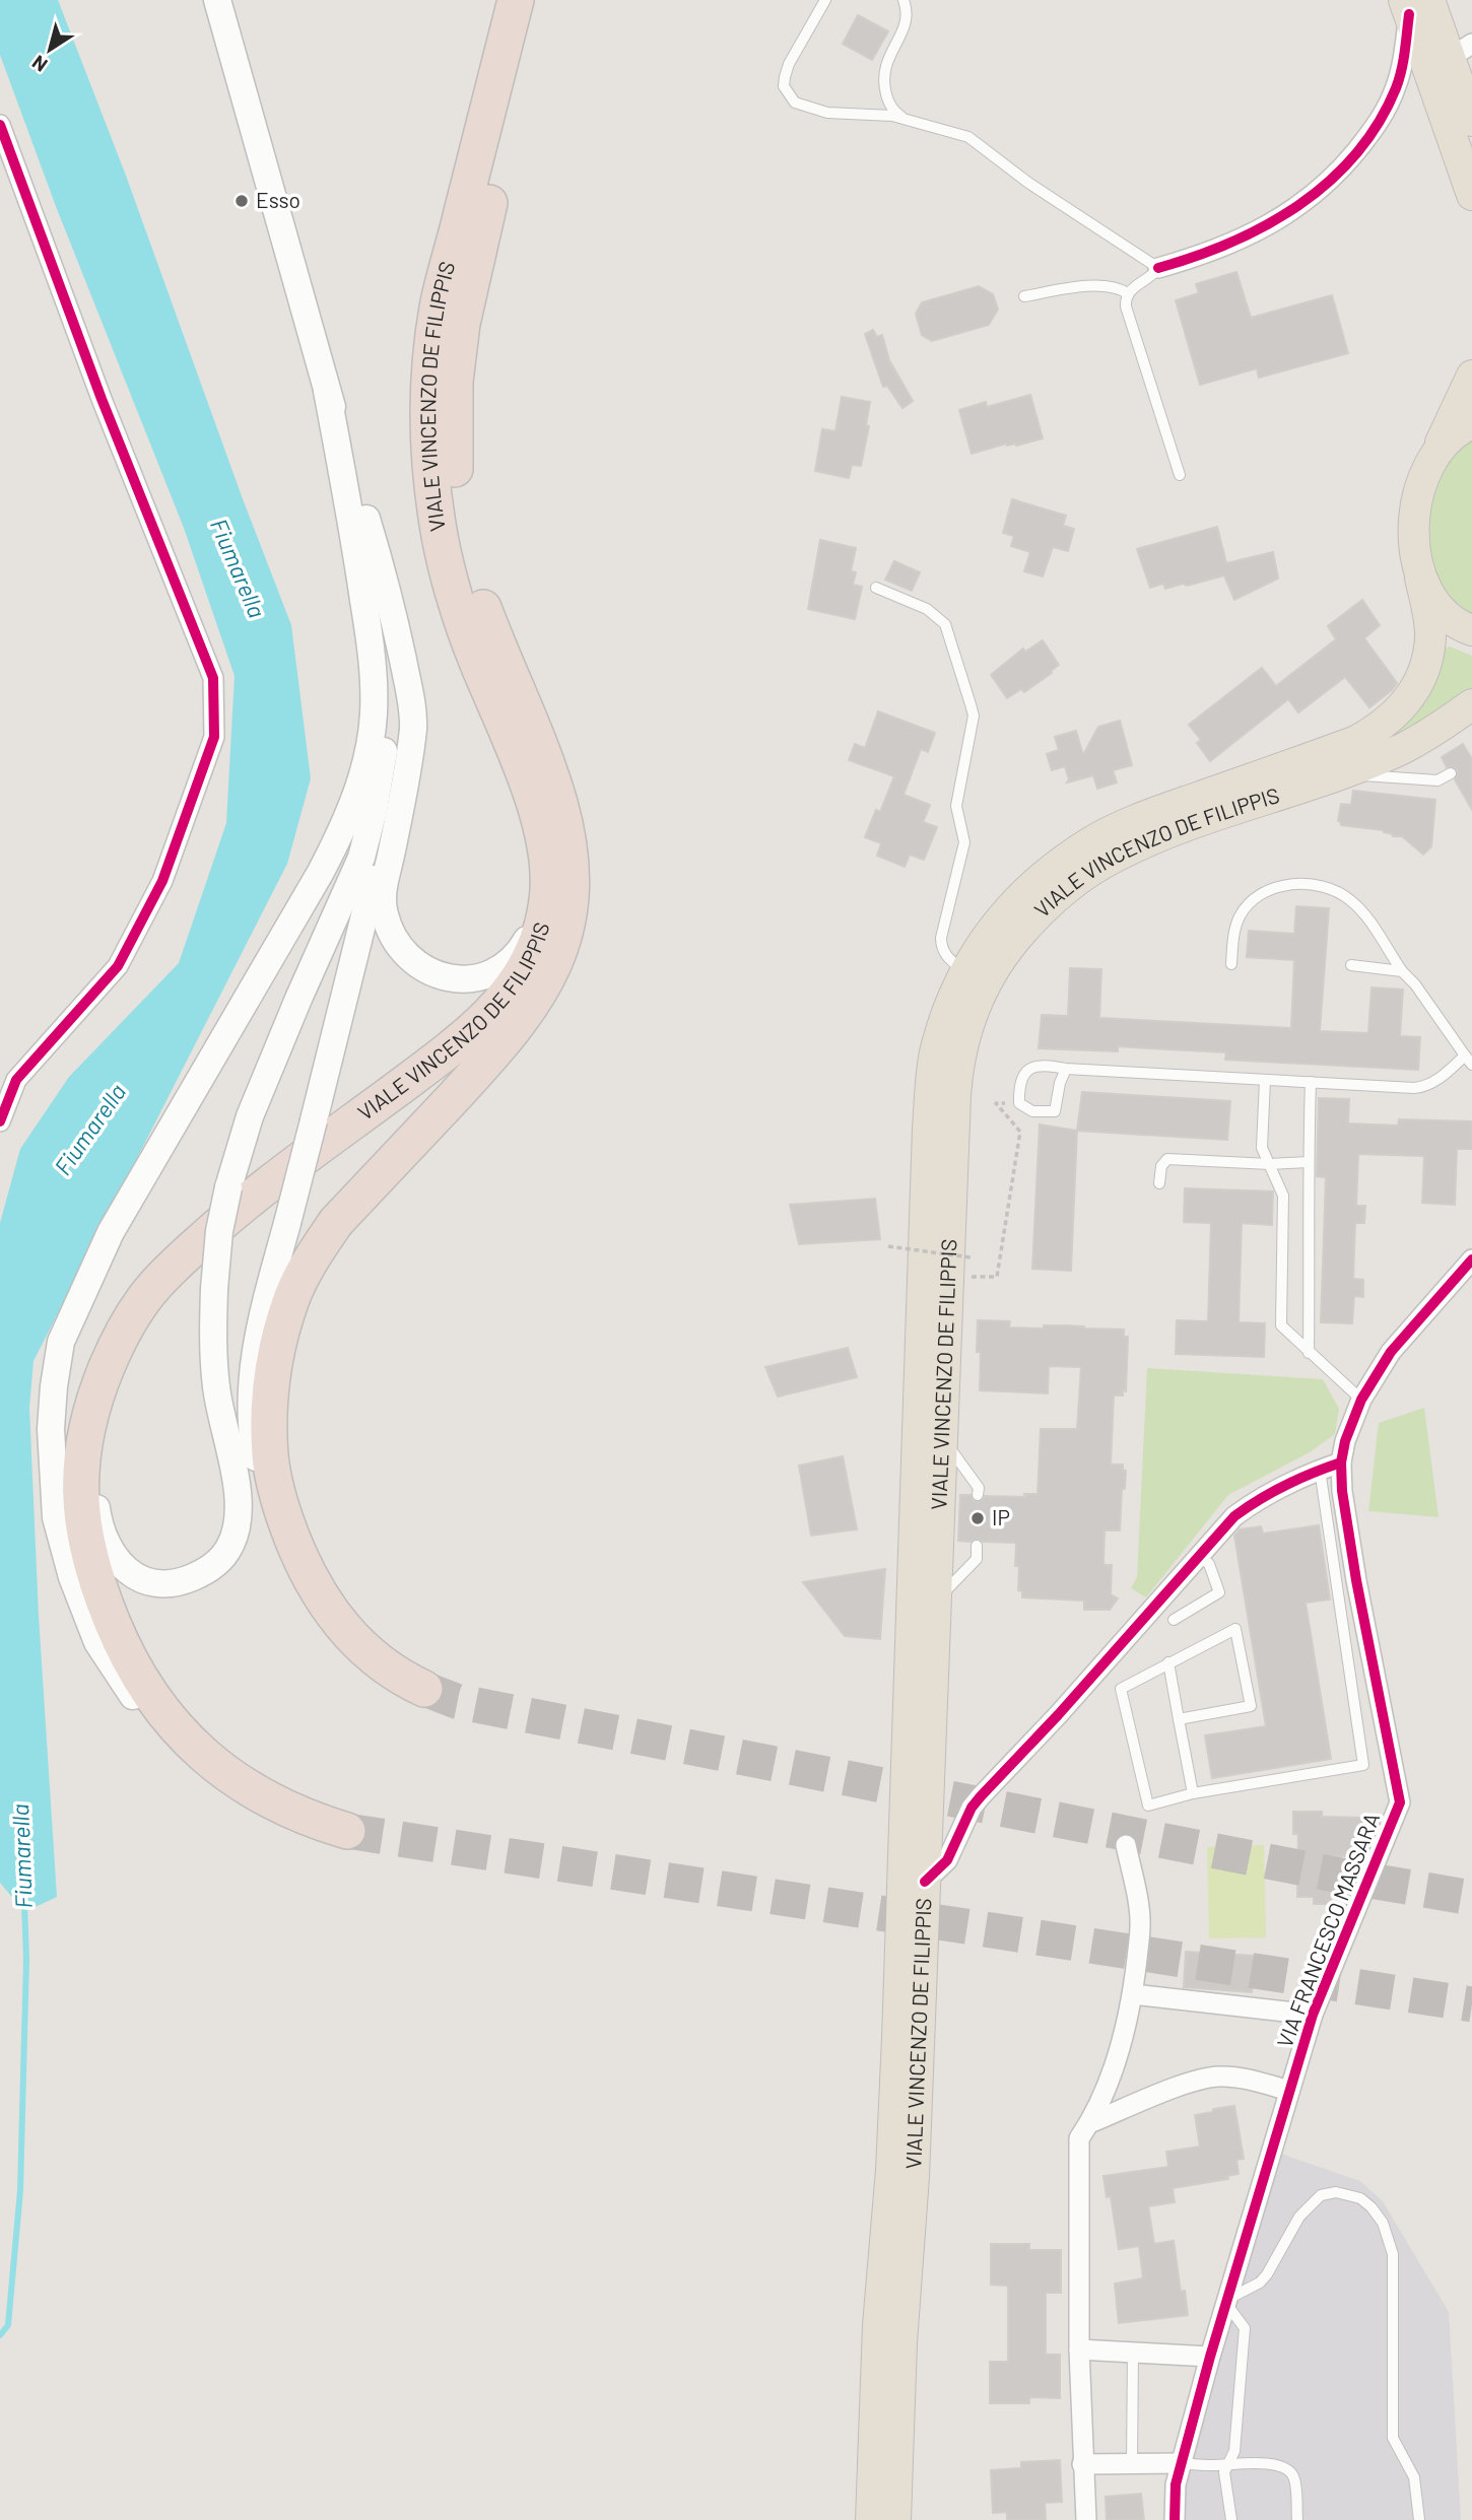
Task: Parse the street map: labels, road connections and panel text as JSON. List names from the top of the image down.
{
  "streets": {
    "highway": ["VIALE VINCENZO DE FILIPPIS"],
    "street": ["VIA FRANCESCO MASSARA"]
  },
  "water": ["Fiumarella"],
  "places": ["Esso", "IP"],
  "north": "bottom left"
}
